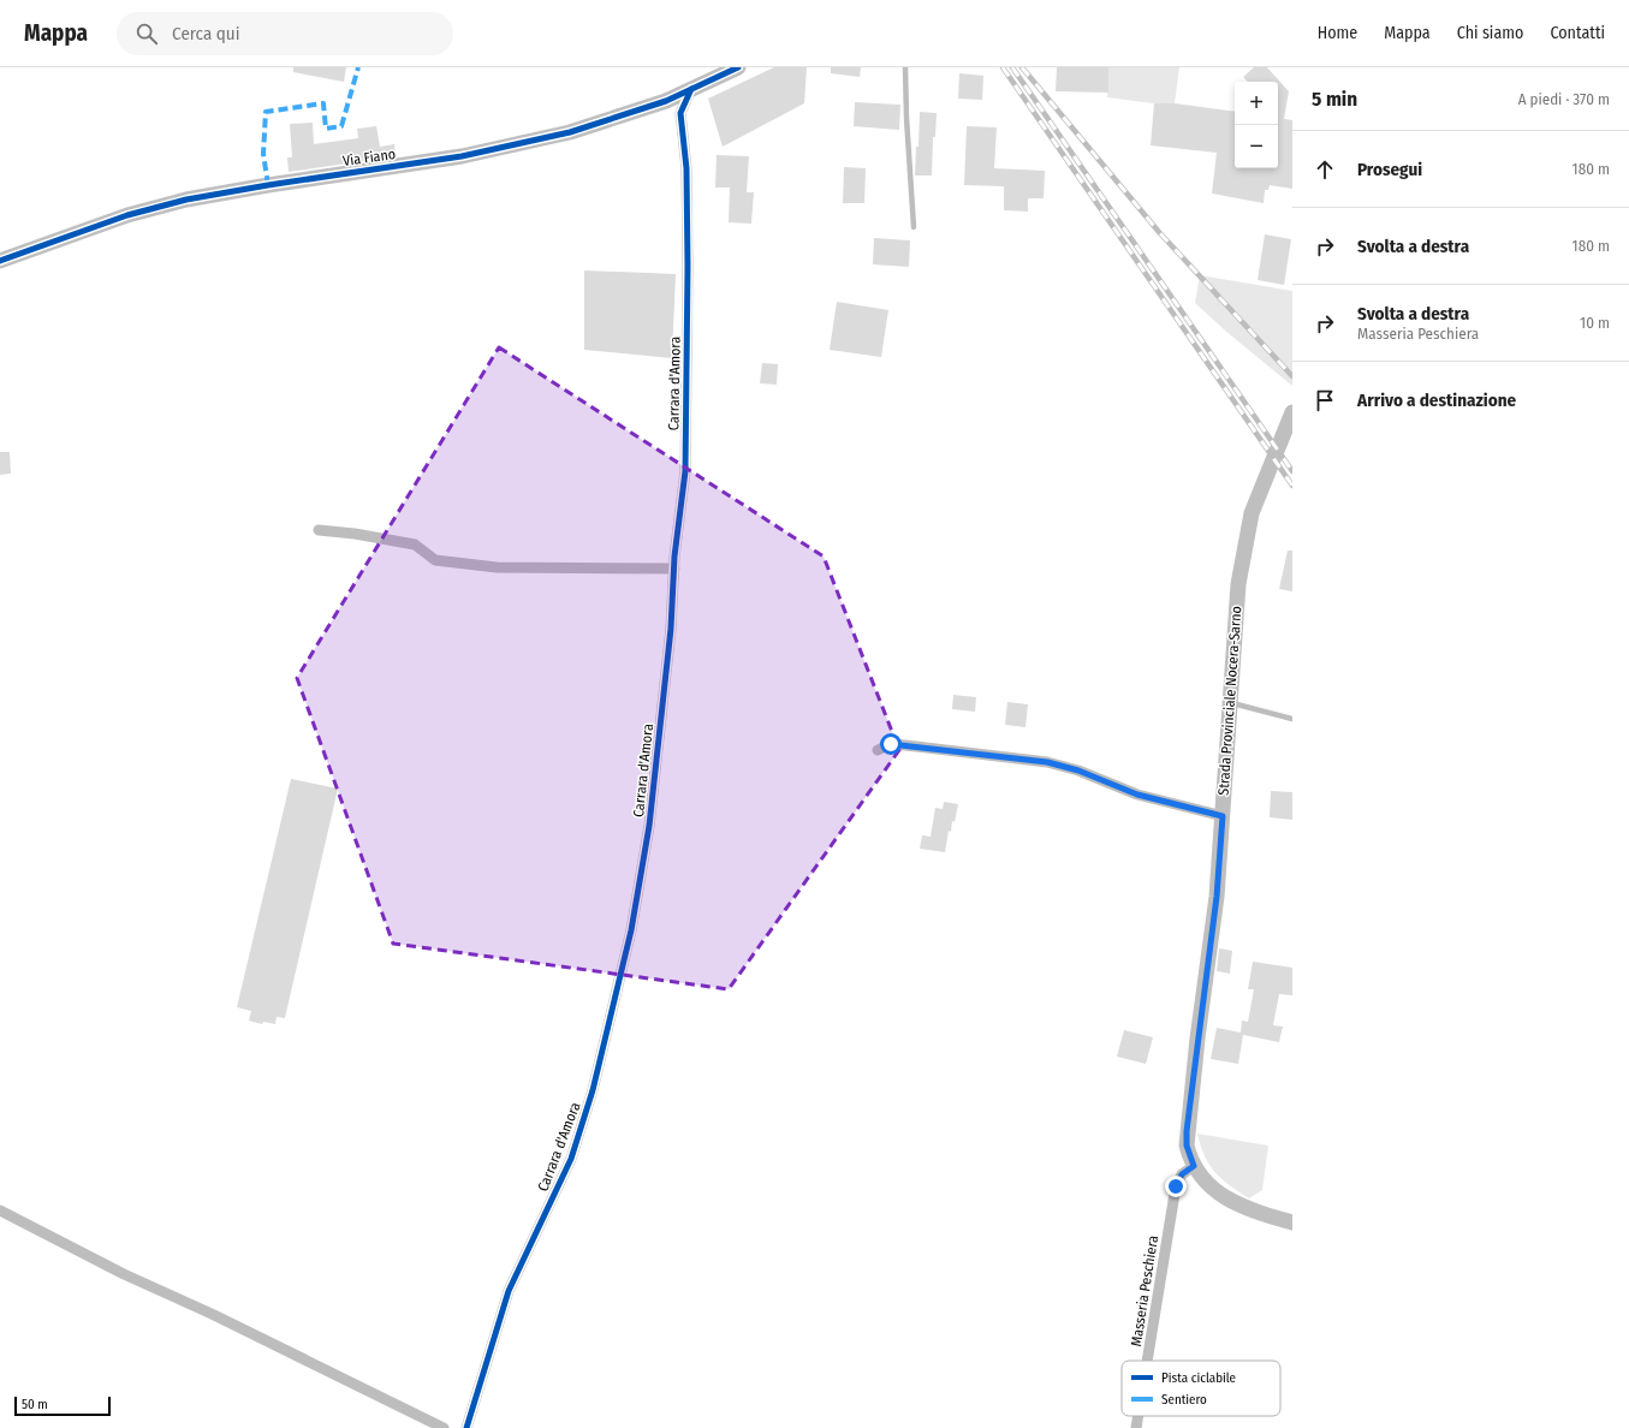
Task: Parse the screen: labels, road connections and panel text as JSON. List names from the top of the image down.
{
  "streets": {
    "main road": ["Via Fiano", "Strada Provinciale Nocera-Sarno"],
    "street": ["Carrara d'Amora", "Masseria Peschiera"]
  },
  "crossings": [
    ["Via Fiano", "Carrara d'Amora"],
    ["Strada Provinciale Nocera-Sarno", "Masseria Peschiera"]
  ],
  "legend": ["Pista ciclabile", "Sentiero"],
  "scale_bar": "50 m",
  "page": {
    "header": "Mappa",
    "search": "Cerca qui",
    "nav": [
      "Home",
      "Mappa",
      "Chi siamo",
      "Contatti"
    ],
    "heading": ["5 min", "A piedi · 370 m"],
    "map_buttons": ["+", "−"],
    "list": [
      ["Prosegui", "180 m"],
      ["Svolta a destra", "180 m"],
      ["Svolta a destra", "Masseria Peschiera", "10 m"],
      "Arrivo a destinazione"
    ],
    "scale": "50 m"
  }
}
